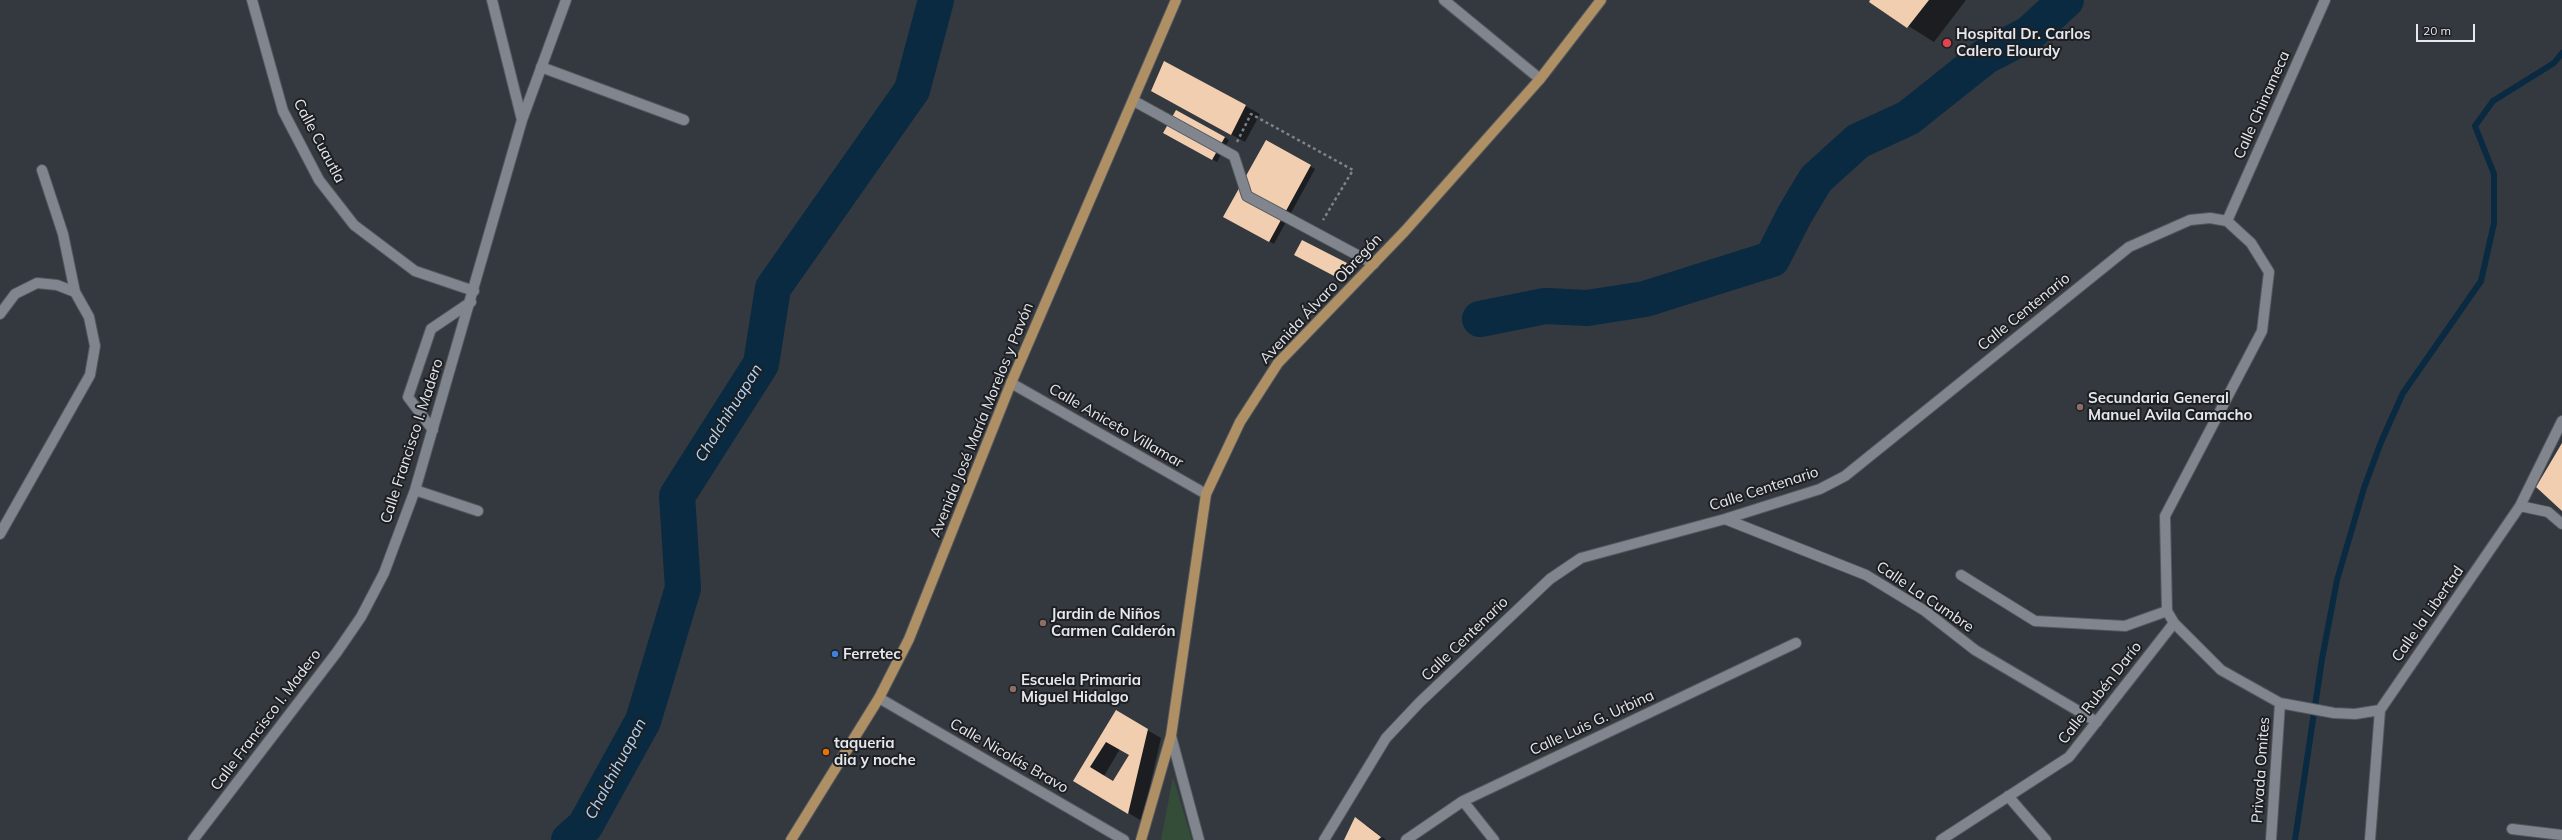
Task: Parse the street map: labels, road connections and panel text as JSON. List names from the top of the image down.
{
  "streets": {
    "main road": ["Avenida Álvaro Obregón", "Avenida José María Morelos y Pavón"],
    "street": [
      "Calle Chinameca",
      "Calle Cuautla",
      "Calle Centenario",
      "Calle Aniceto Villamar",
      "Calle Francisco I. Madero",
      "Calle La Cumbre",
      "Calle la Libertad",
      "Calle Rubén Darío",
      "Calle Luis G. Urbina",
      "Calle Nicolás Bravo",
      "Privada Omites"
    ]
  },
  "crossings": [
    ["Calle Chinameca", "Calle Centenario"],
    ["Calle Cuautla", "Calle Francisco I. Madero"],
    ["Avenida Álvaro Obregón", "Calle Aniceto Villamar"],
    ["Calle Centenario", "Calle La Cumbre"],
    ["Avenida José María Morelos y Pavón", "Calle Aniceto Villamar"],
    ["Avenida José María Morelos y Pavón", "Calle Nicolás Bravo"],
    ["Calle La Cumbre", "Calle Rubén Darío"]
  ],
  "water": ["Chalchihuapan"],
  "places": [
    "Hospital Dr. Carlos Calero Elourdy",
    "Secundaria General Manuel Avila Camacho",
    "Jardin de Niños Carmen Calderón",
    "Ferretec",
    "Escuela Primaria Miguel Hidalgo",
    "taqueria dia y noche"
  ],
  "scale_bar": "20 m"
}
